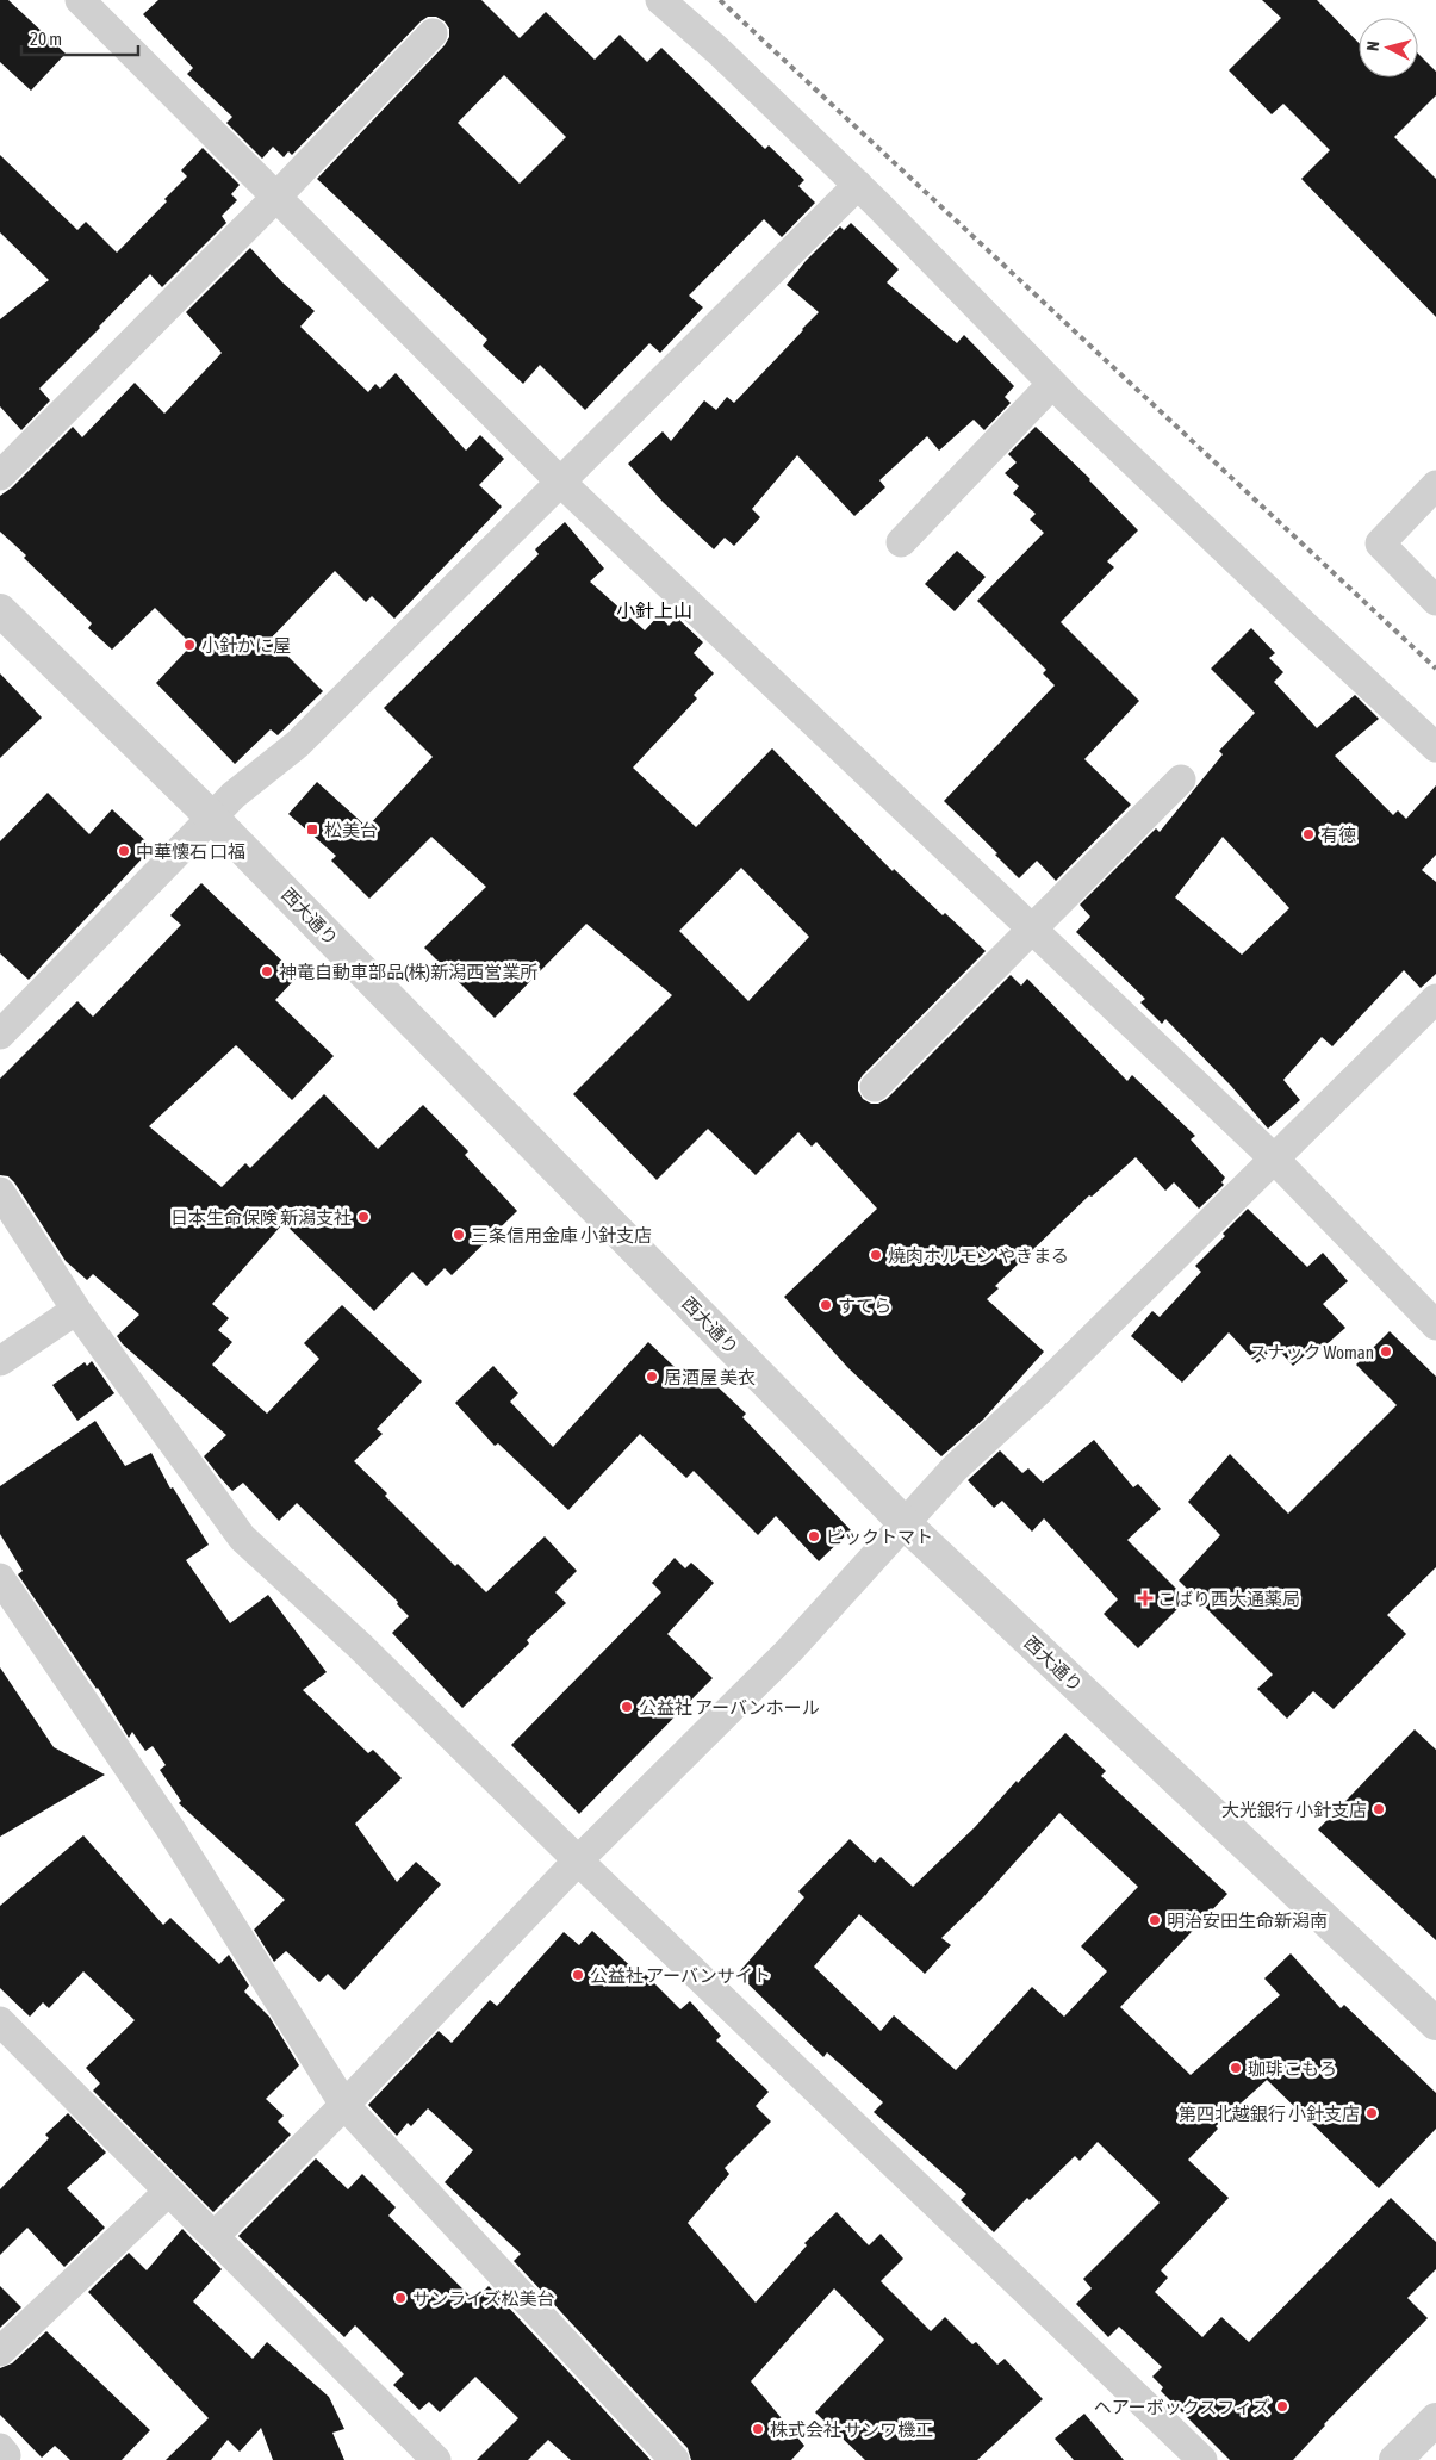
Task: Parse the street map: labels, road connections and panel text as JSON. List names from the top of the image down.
{
  "streets": {
    "street": ["西大通り"]
  },
  "districts": ["小針上山"],
  "places": {
    "other": [
      "小針かに屋",
      "有徳",
      "中華懐石 口福",
      "神竜自動車部品(株)新潟西営業所",
      "日本生命保険 新潟支社",
      "三条信用金庫 小針支店",
      "焼肉ホルモン やきまる",
      "すてら",
      "スナック Woman",
      "居酒屋 美衣",
      "ビックトマト",
      "公益社 アーバンホール",
      "大光銀行 小針支店",
      "明治安田生命新潟南",
      "公益社 アーバンサイト",
      "珈琲こもろ",
      "第四北越銀行 小針支店",
      "サンライズ松美台",
      "ヘアーボックスフィズ",
      "株式会社 サンワ機工"
    ],
    "transit": ["松美台"],
    "health": ["こばり西大通薬局"]
  },
  "scale_bar": "20 m",
  "north": "left"
}
